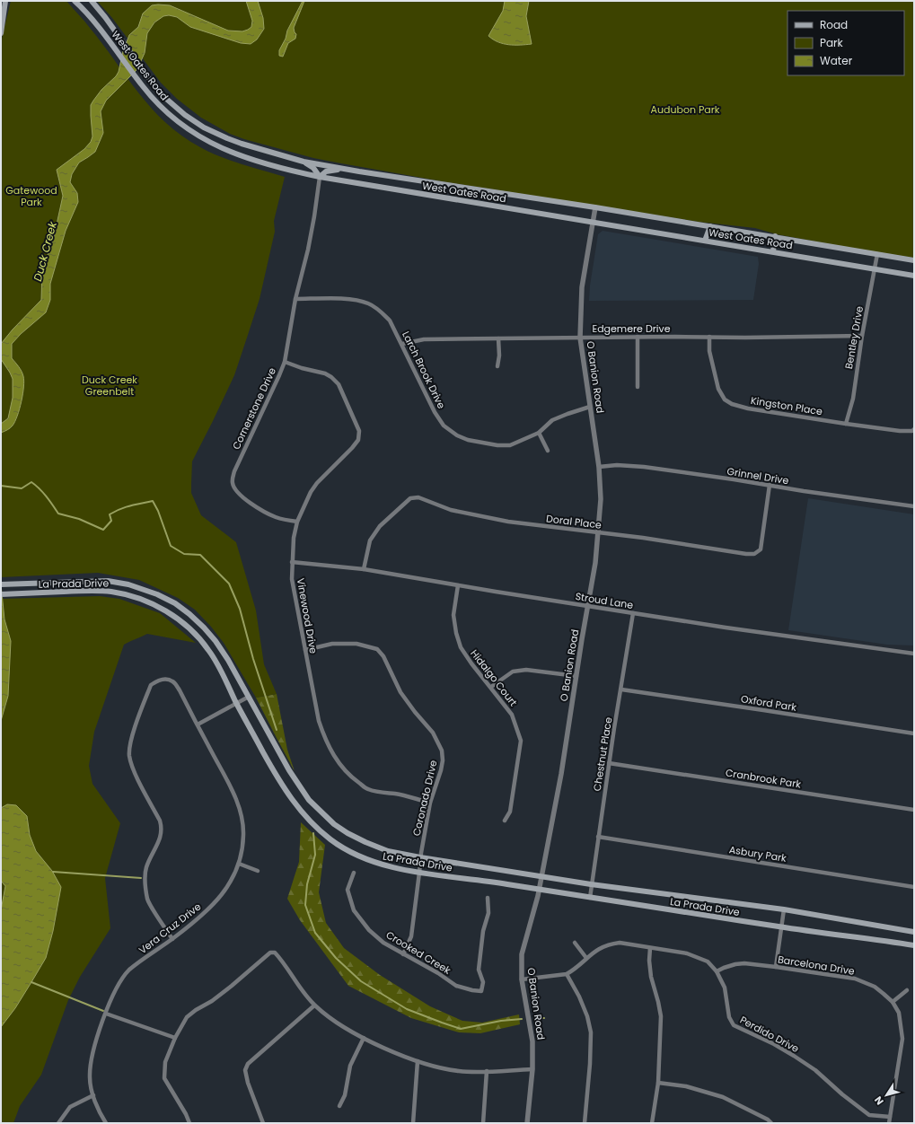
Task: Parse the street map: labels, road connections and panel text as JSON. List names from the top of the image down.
{
  "streets": {
    "main road": ["West Oates Road", "La Prada Drive"],
    "street": [
      "Edgemere Drive",
      "Bentley Drive",
      "Larch Brook Drive",
      "O Banion Road",
      "Kingston Place",
      "Cornerstone Drive",
      "Grinnel Drive",
      "Doral Place",
      "Stroud Lane",
      "Vinewood Drive",
      "Hidalgo Court",
      "Oxford Park",
      "Chestnut Place",
      "Cranbrook Park",
      "Coronado Drive",
      "Asbury Park",
      "Vera Cruz Drive",
      "Crooked Creek",
      "Barcelona Drive",
      "Perdido Drive"
    ]
  },
  "crossings": [
    ["West Oates Road", "Bentley Drive"],
    ["West Oates Road", "O Banion Road"],
    ["West Oates Road", "Cornerstone Drive"],
    ["Edgemere Drive", "Bentley Drive"],
    ["Edgemere Drive", "Larch Brook Drive"],
    ["Edgemere Drive", "O Banion Road"],
    ["Edgemere Drive", "Kingston Place"],
    ["Bentley Drive", "Kingston Place"],
    ["Larch Brook Drive", "O Banion Road"],
    ["Larch Brook Drive", "Cornerstone Drive"],
    ["O Banion Road", "Grinnel Drive"],
    ["O Banion Road", "Doral Place"],
    ["O Banion Road", "La Prada Drive"],
    ["O Banion Road", "Stroud Lane"],
    ["Cornerstone Drive", "Vinewood Drive"],
    ["Grinnel Drive", "Doral Place"],
    ["Doral Place", "Stroud Lane"],
    ["La Prada Drive", "Chestnut Place"],
    ["La Prada Drive", "Coronado Drive"],
    ["Stroud Lane", "Vinewood Drive"],
    ["Stroud Lane", "Hidalgo Court"],
    ["Stroud Lane", "Chestnut Place"],
    ["Vinewood Drive", "Coronado Drive"],
    ["Oxford Park", "Chestnut Place"],
    ["Chestnut Place", "Cranbrook Park"],
    ["Chestnut Place", "Asbury Park"],
    ["Coronado Drive", "Crooked Creek"],
    ["Barcelona Drive", "Perdido Drive"]
  ],
  "water": ["Duck Creek"],
  "parks": ["Audubon Park", "Gatewood Park", "Duck Creek Greenbelt"],
  "legend": ["Road", "Park", "Water"],
  "north": "bottom left"
}
